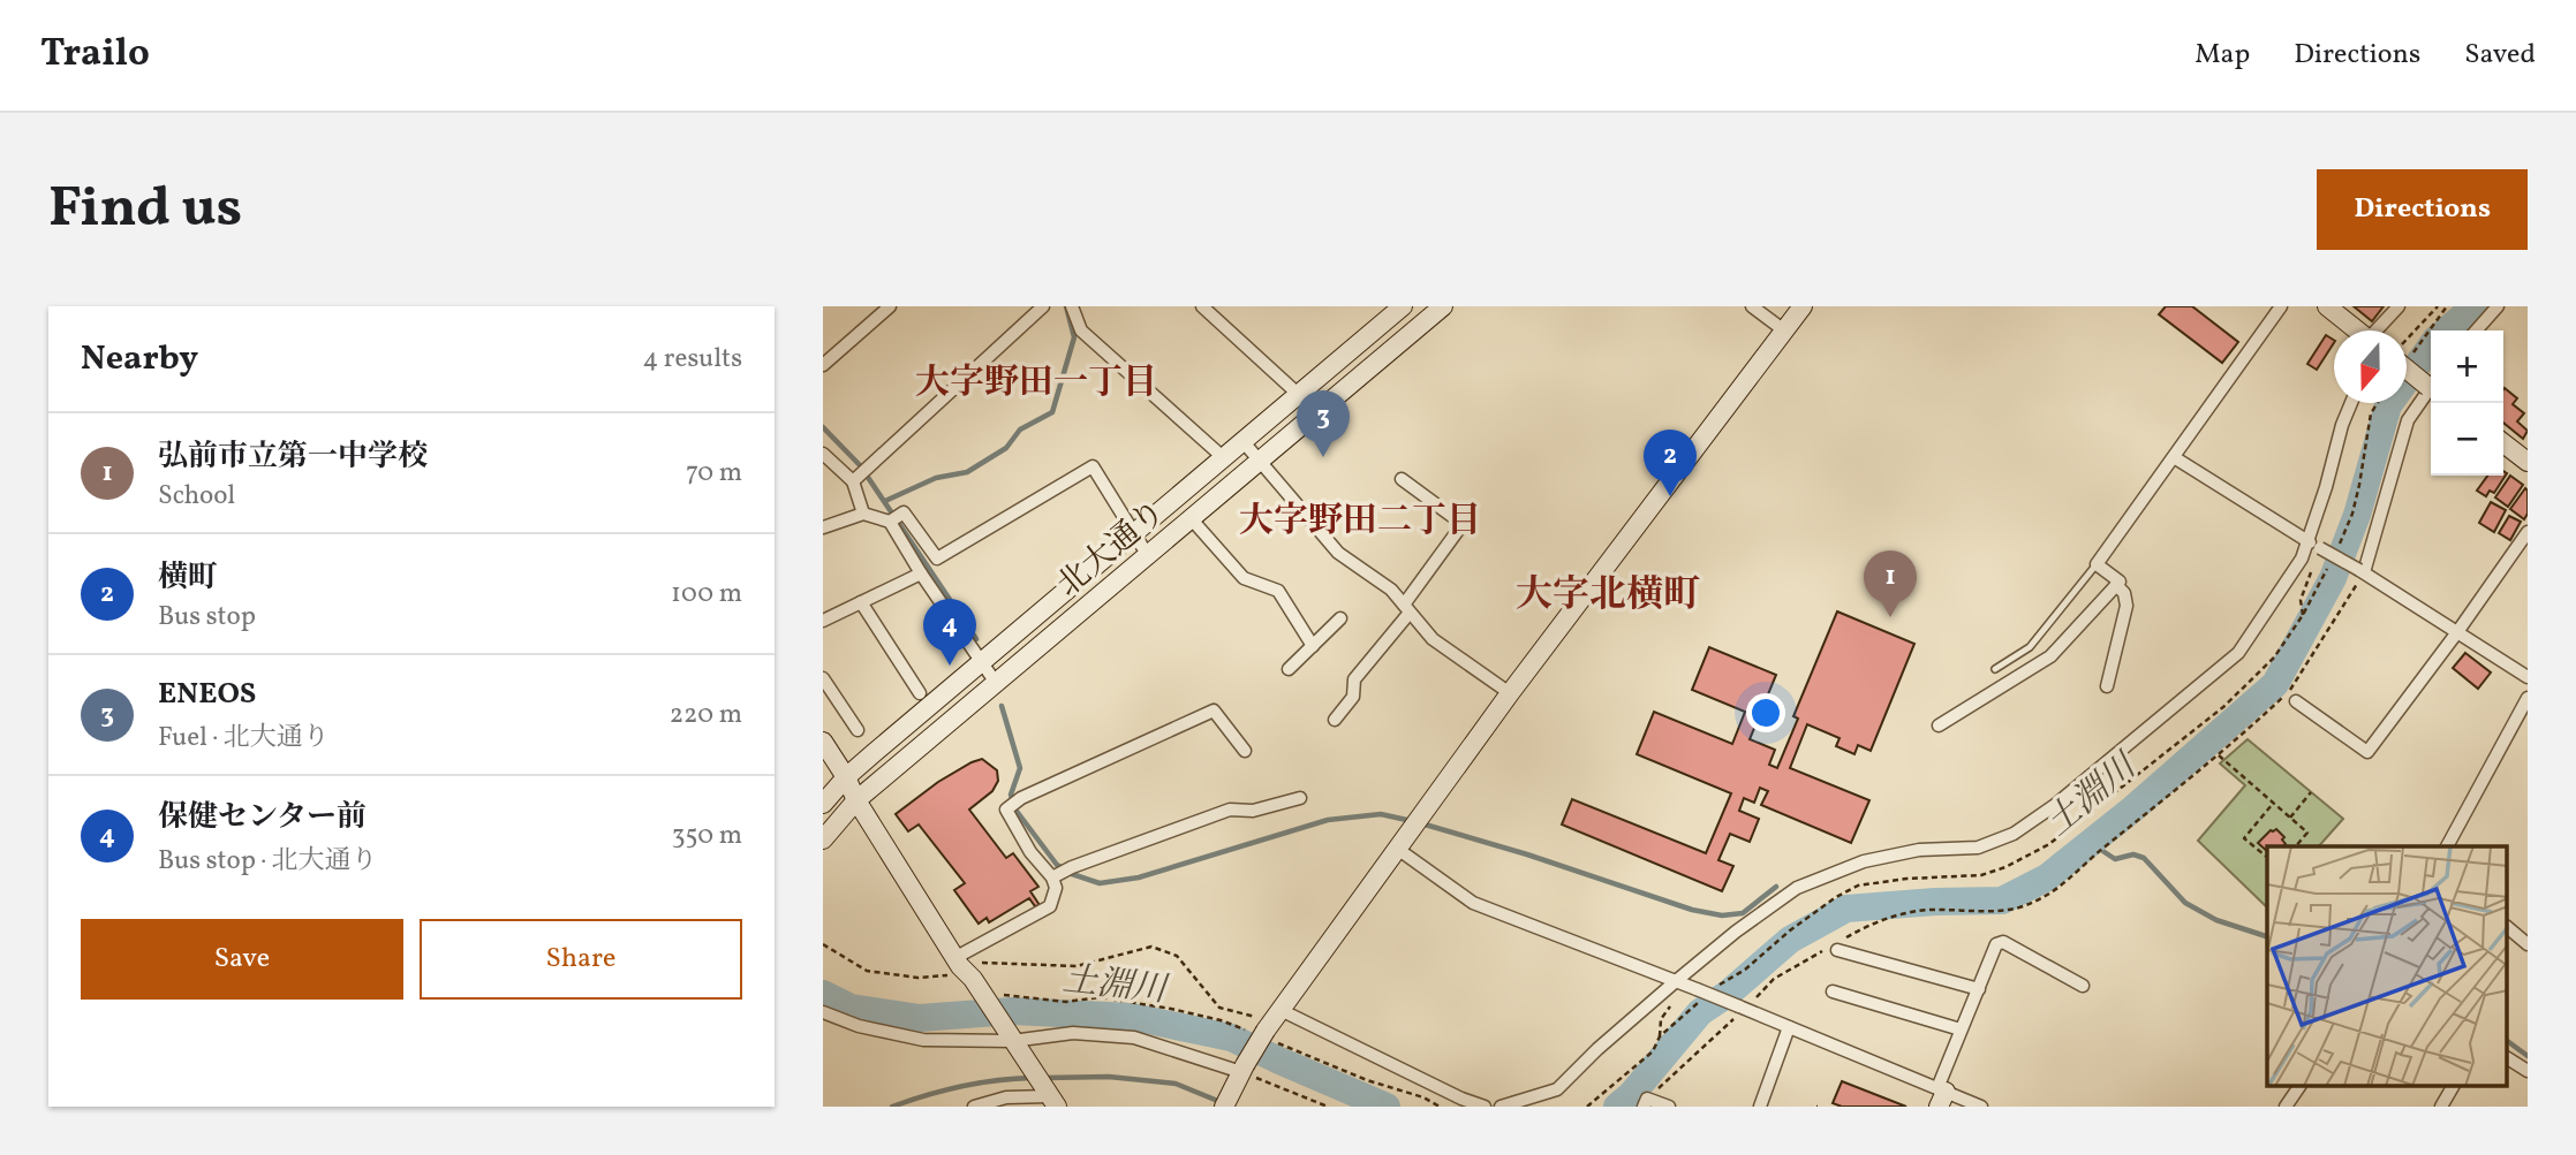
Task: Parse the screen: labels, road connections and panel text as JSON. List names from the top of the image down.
{
  "streets": {
    "street": ["北大通り"]
  },
  "districts": ["大字野田一丁目", "大字野田二丁目", "大字北横町"],
  "water": ["土淵川"],
  "north": "bottom",
  "page": {
    "header": "Trailo",
    "nav": ["Map", "Directions", "Saved"],
    "buttons": [
      "Directions",
      ["Save", "Share"]
    ],
    "title": "Find us",
    "heading": ["Nearby", "4 results"],
    "map_buttons": ["+", "−"],
    "pins": [
      "3",
      "2",
      "1",
      "4"
    ],
    "list": [
      {
        "mark": "1",
        "name": "弘前市立第一中学校",
        "note": "School",
        "value": "70 m"
      },
      {
        "mark": "2",
        "name": "横町",
        "note": "Bus stop",
        "value": "100 m"
      },
      {
        "mark": "3",
        "name": "ENEOS",
        "note": "Fuel · 北大通り",
        "value": "220 m"
      },
      {
        "mark": "4",
        "name": "保健センター前",
        "note": "Bus stop · 北大通り",
        "value": "350 m"
      }
    ]
  }
}
